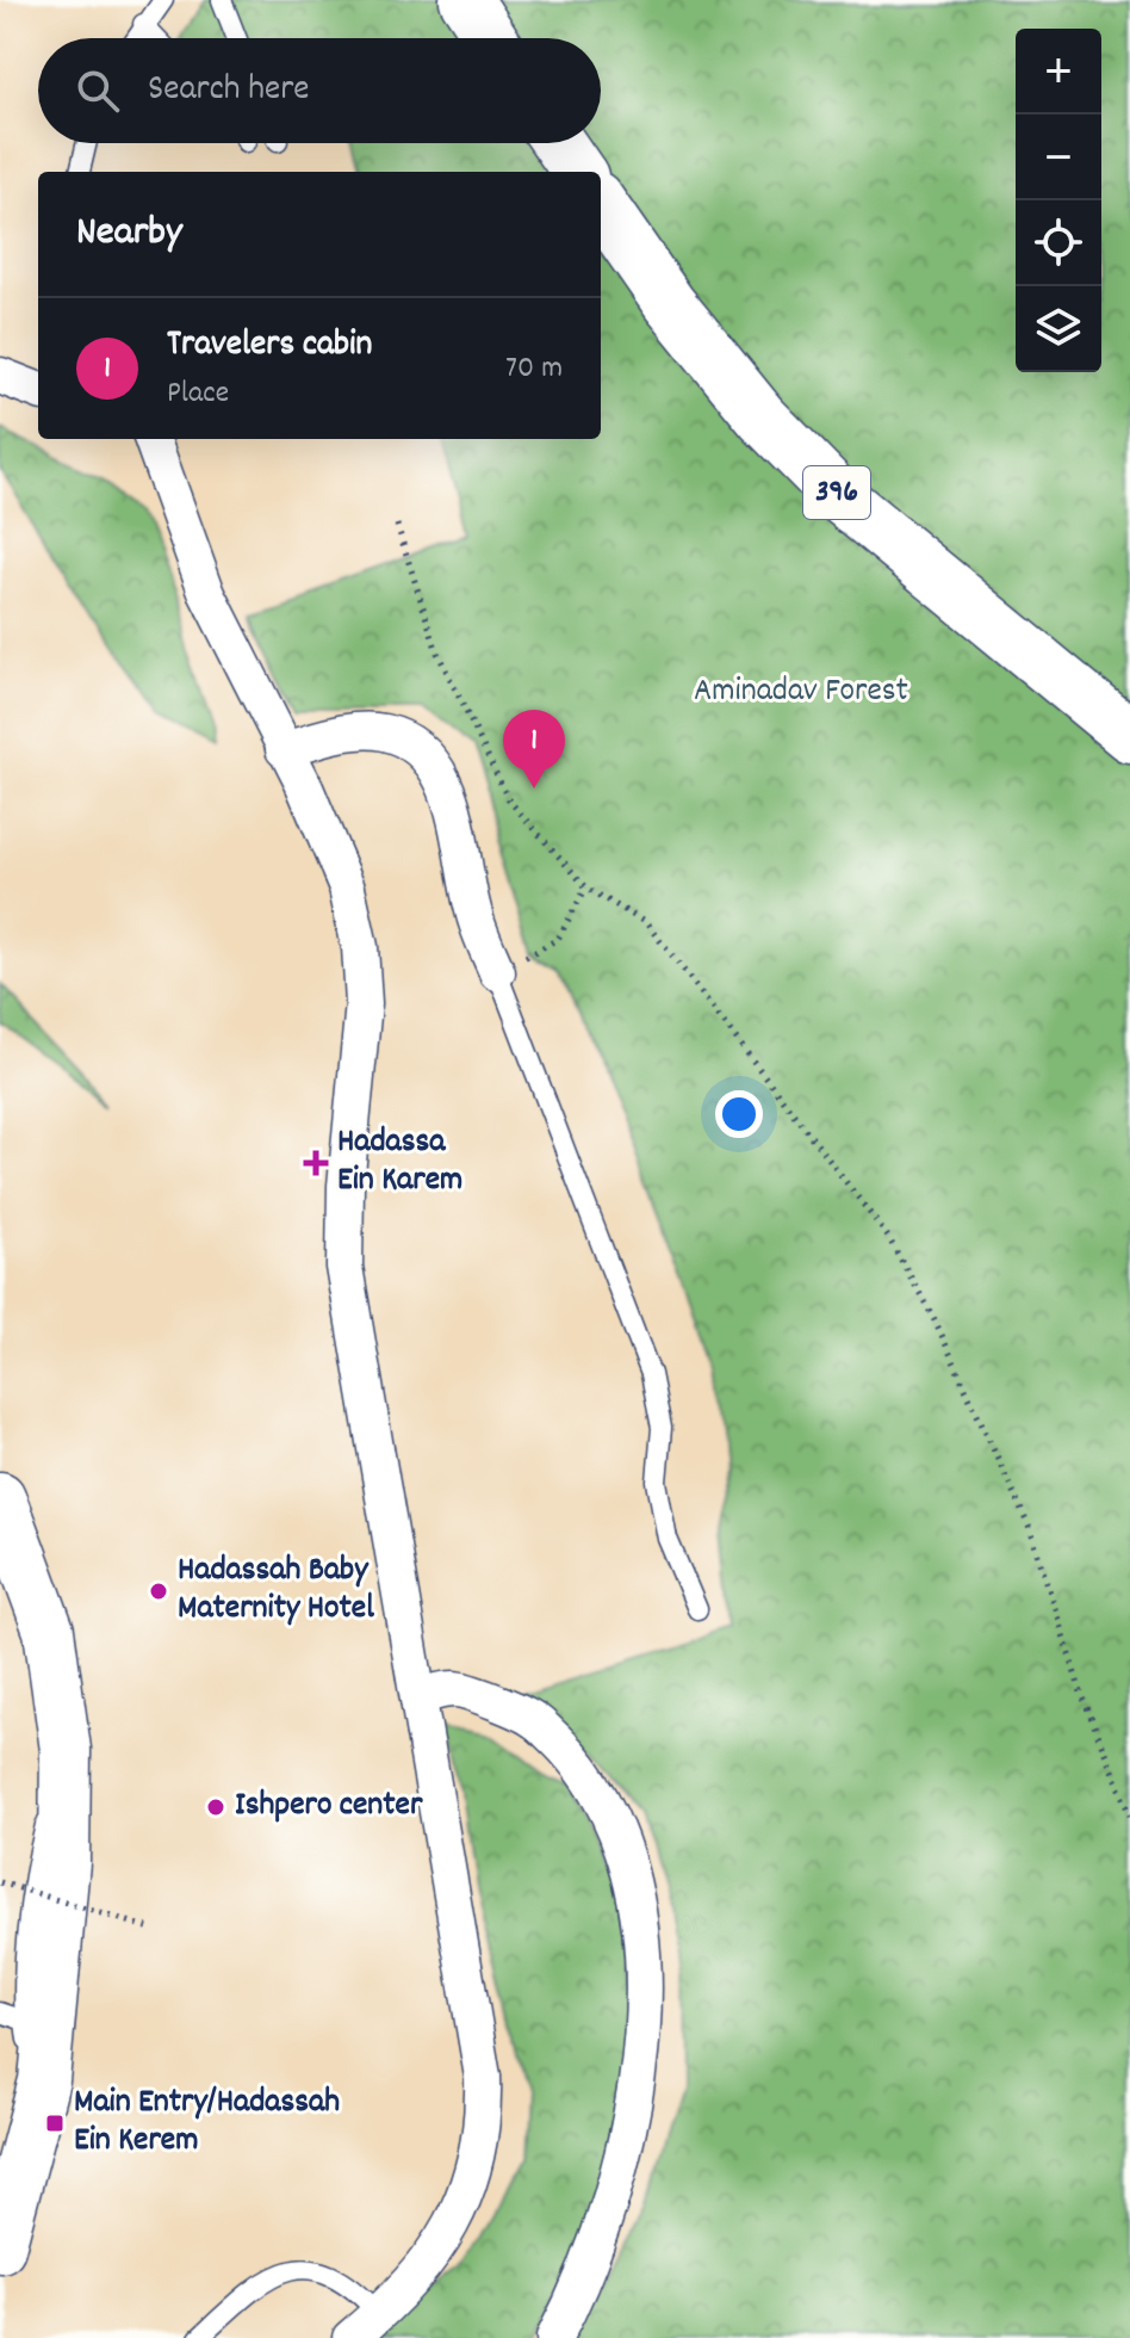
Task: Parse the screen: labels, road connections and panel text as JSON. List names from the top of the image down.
{
  "streets": {
    "main road": ["396"]
  },
  "parks": ["Aminadav Forest"],
  "places": {
    "health": ["Hadassa Ein Karem"],
    "other": ["Hadassah Baby Maternity Hotel", "Ishpero center"],
    "transit": ["Main Entry/Hadassah Ein Kerem"]
  },
  "page": {
    "map_buttons": ["+", "−"],
    "search": "Search here",
    "heading": "Nearby",
    "list": [
      {
        "mark": "1",
        "name": "Travelers cabin",
        "note": "Place",
        "value": "70 m"
      }
    ],
    "pins": "1"
  }
}
